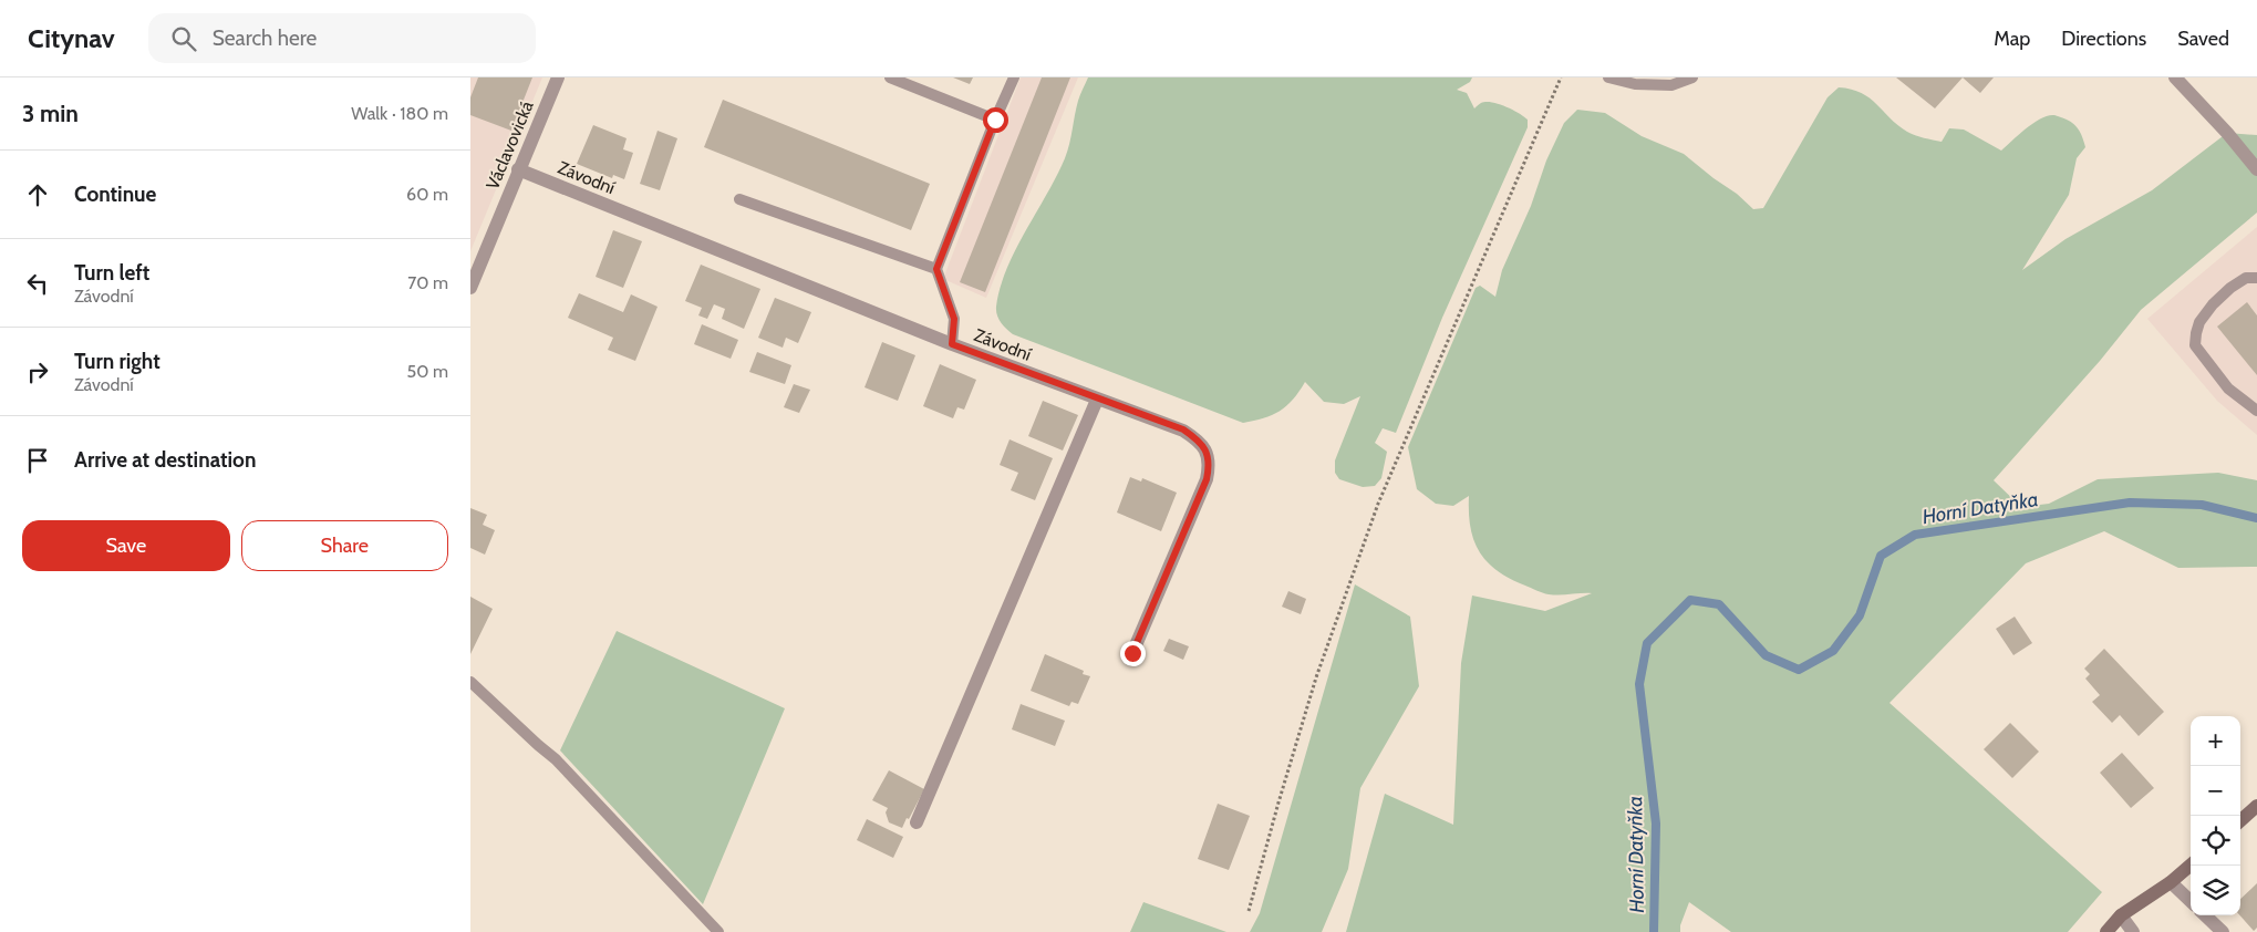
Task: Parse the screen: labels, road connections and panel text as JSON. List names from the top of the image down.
{
  "streets": {
    "street": ["Václavovická", "Závodní"]
  },
  "crossings": [
    ["Václavovická", "Závodní"]
  ],
  "water": ["Horní Datyňka"],
  "page": {
    "header": "Citynav",
    "search": "Search here",
    "nav": ["Map", "Directions", "Saved"],
    "heading": ["3 min", "Walk · 180 m"],
    "list": [
      ["Continue", "60 m"],
      ["Turn left", "Závodní", "70 m"],
      ["Turn right", "Závodní", "50 m"],
      "Arrive at destination"
    ],
    "buttons": ["Save", "Share"],
    "map_buttons": ["+", "−"]
  }
}
